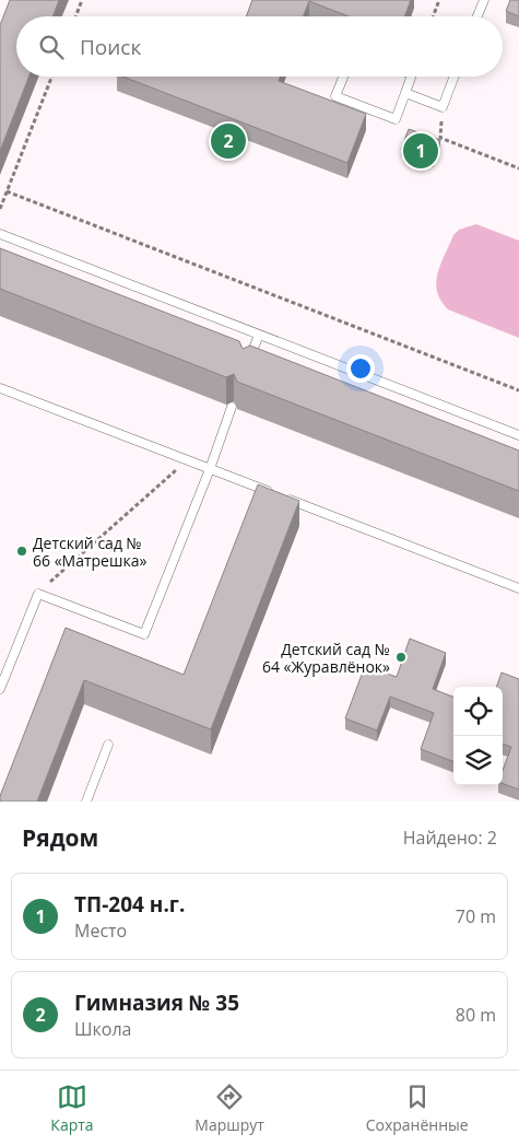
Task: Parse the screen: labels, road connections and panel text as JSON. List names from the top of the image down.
{
  "places": ["Детский сад № 66 «Матрешка»", "Детский сад № 64 «Журавлёнок»"],
  "page": {
    "search": "Поиск",
    "pins": ["2", "1"],
    "heading": ["Рядом", "Найдено: 2"],
    "list": [
      {
        "mark": "1",
        "name": "ТП-204 н.г.",
        "note": "Место",
        "value": "70 m"
      },
      {
        "mark": "2",
        "name": "Гимназия № 35",
        "note": "Школа",
        "value": "80 m"
      }
    ],
    "nav": ["Карта", "Маршрут", "Сохранённые"]
  }
}
